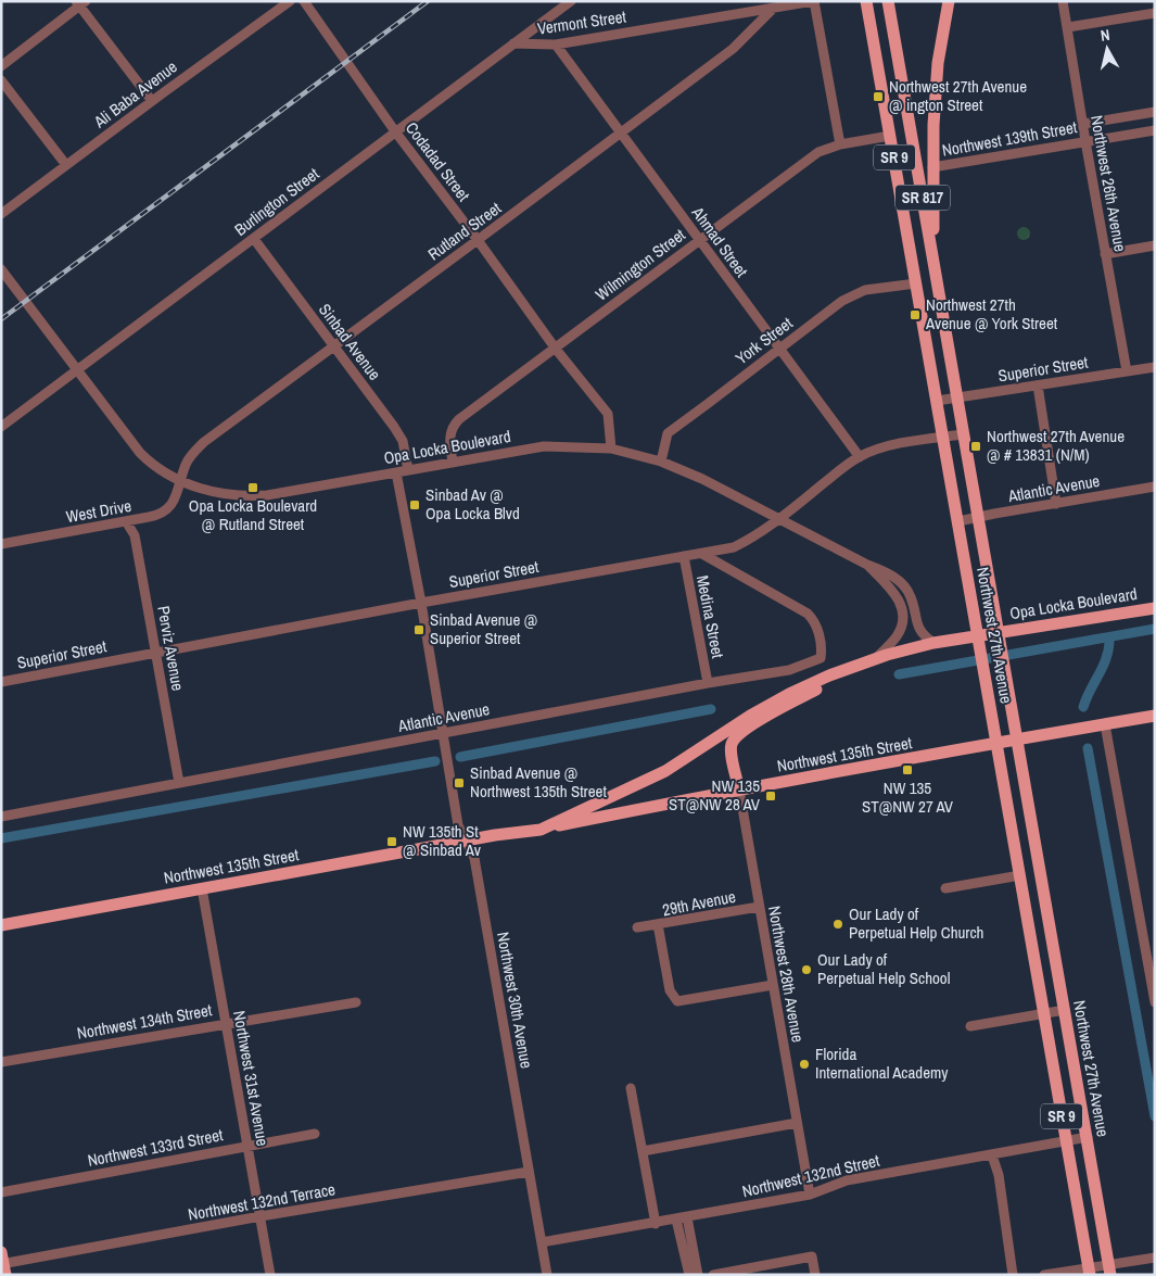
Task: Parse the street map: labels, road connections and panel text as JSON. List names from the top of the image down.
{
  "streets": {
    "main road": [
      "SR 9",
      "SR 817",
      "Opa Locka Boulevard",
      "Northwest 27th Avenue",
      "Northwest 135th Street"
    ],
    "street": [
      "Vermont Street",
      "Ali Baba Avenue",
      "Northwest 139th Street",
      "Codadad Street",
      "Northwest 26th Avenue",
      "Burlington Street",
      "Rutland Street",
      "Ahmad Street",
      "Wilmington Street",
      "York Street",
      "Sinbad Avenue",
      "Superior Street",
      "Atlantic Avenue",
      "West Drive",
      "Medina Street",
      "Perviz Avenue",
      "29th Avenue",
      "Northwest 28th Avenue",
      "Northwest 30th Avenue",
      "Northwest 134th Street",
      "Northwest 31st Avenue",
      "Northwest 133rd Street",
      "Northwest 132nd Street",
      "Northwest 132nd Terrace"
    ]
  },
  "crossings": [
    ["Vermont Street", "Burlington Street"],
    ["Vermont Street", "Rutland Street"],
    ["Vermont Street", "Ahmad Street"],
    ["Northwest 139th Street", "SR 9"],
    ["Northwest 139th Street", "Northwest 26th Avenue"],
    ["SR 9", "Northwest 27th Avenue"],
    ["Codadad Street", "Burlington Street"],
    ["Codadad Street", "Rutland Street"],
    ["Codadad Street", "Wilmington Street"],
    ["Codadad Street", "Opa Locka Boulevard"],
    ["Northwest 26th Avenue", "Superior Street"],
    ["Burlington Street", "Sinbad Avenue"],
    ["Burlington Street", "Opa Locka Boulevard"],
    ["Rutland Street", "Ahmad Street"],
    ["Rutland Street", "Sinbad Avenue"],
    ["Rutland Street", "Opa Locka Boulevard"],
    ["Rutland Street", "West Drive"],
    ["Ahmad Street", "Wilmington Street"],
    ["Ahmad Street", "York Street"],
    ["Ahmad Street", "Superior Street"],
    ["Wilmington Street", "Opa Locka Boulevard"],
    ["Wilmington Street", "Northwest 27th Avenue"],
    ["York Street", "Opa Locka Boulevard"],
    ["York Street", "Northwest 27th Avenue"],
    ["Sinbad Avenue", "Opa Locka Boulevard"],
    ["Superior Street", "Opa Locka Boulevard"],
    ["Superior Street", "Atlantic Avenue"],
    ["Superior Street", "Medina Street"],
    ["Superior Street", "Northwest 27th Avenue"],
    ["Superior Street", "Perviz Avenue"],
    ["Opa Locka Boulevard", "West Drive"],
    ["Opa Locka Boulevard", "Northwest 27th Avenue"],
    ["Opa Locka Boulevard", "Northwest 135th Street"],
    ["Opa Locka Boulevard", "Northwest 30th Avenue"],
    ["Atlantic Avenue", "Medina Street"],
    ["Atlantic Avenue", "Northwest 27th Avenue"],
    ["Atlantic Avenue", "Perviz Avenue"],
    ["Atlantic Avenue", "Northwest 30th Avenue"],
    ["West Drive", "Perviz Avenue"],
    ["Northwest 27th Avenue", "Northwest 135th Street"],
    ["Northwest 27th Avenue", "Northwest 132nd Street"],
    ["Northwest 135th Street", "Northwest 28th Avenue"],
    ["Northwest 135th Street", "Northwest 30th Avenue"],
    ["Northwest 135th Street", "Northwest 31st Avenue"],
    ["29th Avenue", "Northwest 28th Avenue"],
    ["Northwest 28th Avenue", "Northwest 132nd Street"],
    ["Northwest 30th Avenue", "Northwest 132nd Street"],
    ["Northwest 30th Avenue", "Northwest 132nd Terrace"],
    ["Northwest 134th Street", "Northwest 31st Avenue"],
    ["Northwest 31st Avenue", "Northwest 133rd Street"],
    ["Northwest 31st Avenue", "Northwest 132nd Terrace"]
  ],
  "places": {
    "transit": [
      "Northwest 27th Avenue @ ington Street",
      "Northwest 27th Avenue @ York Street",
      "Northwest 27th Avenue @ # 13831 (N/M)",
      "Opa Locka Boulevard @ Rutland Street",
      "Sinbad Av @ Opa Locka Blvd",
      "Sinbad Avenue @ Superior Street",
      "NW 135 ST@NW 27 AV",
      "Sinbad Avenue @ Northwest 135th Street",
      "NW 135 ST@NW 28 AV",
      "NW 135th St @ Sinbad Av"
    ],
    "other": ["Our Lady of Perpetual Help Church", "Our Lady of Perpetual Help School", "Florida International Academy"]
  },
  "north": "top"
}
